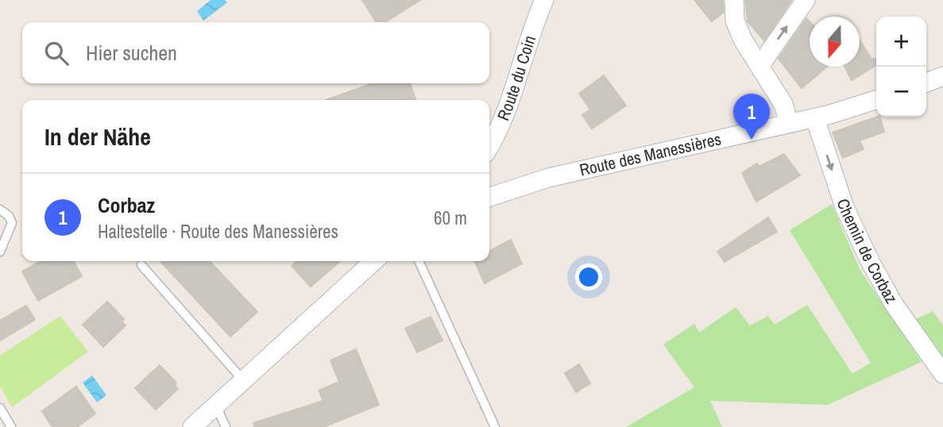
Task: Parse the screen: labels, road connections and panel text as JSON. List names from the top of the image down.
{
  "streets": {
    "street": ["Route du Coin", "Route des Manessières", "Chemin de Corbaz"]
  },
  "crossings": [
    ["Route des Manessières", "Chemin de Corbaz"]
  ],
  "one_way": ["Chemin de Corbaz"],
  "north": "bottom",
  "page": {
    "map_buttons": ["+", "−"],
    "search": "Hier suchen",
    "pins": "1",
    "heading": "In der Nähe",
    "list": [
      {
        "mark": "1",
        "name": "Corbaz",
        "note": "Haltestelle · Route des Manessières",
        "value": "60 m"
      }
    ]
  }
}
